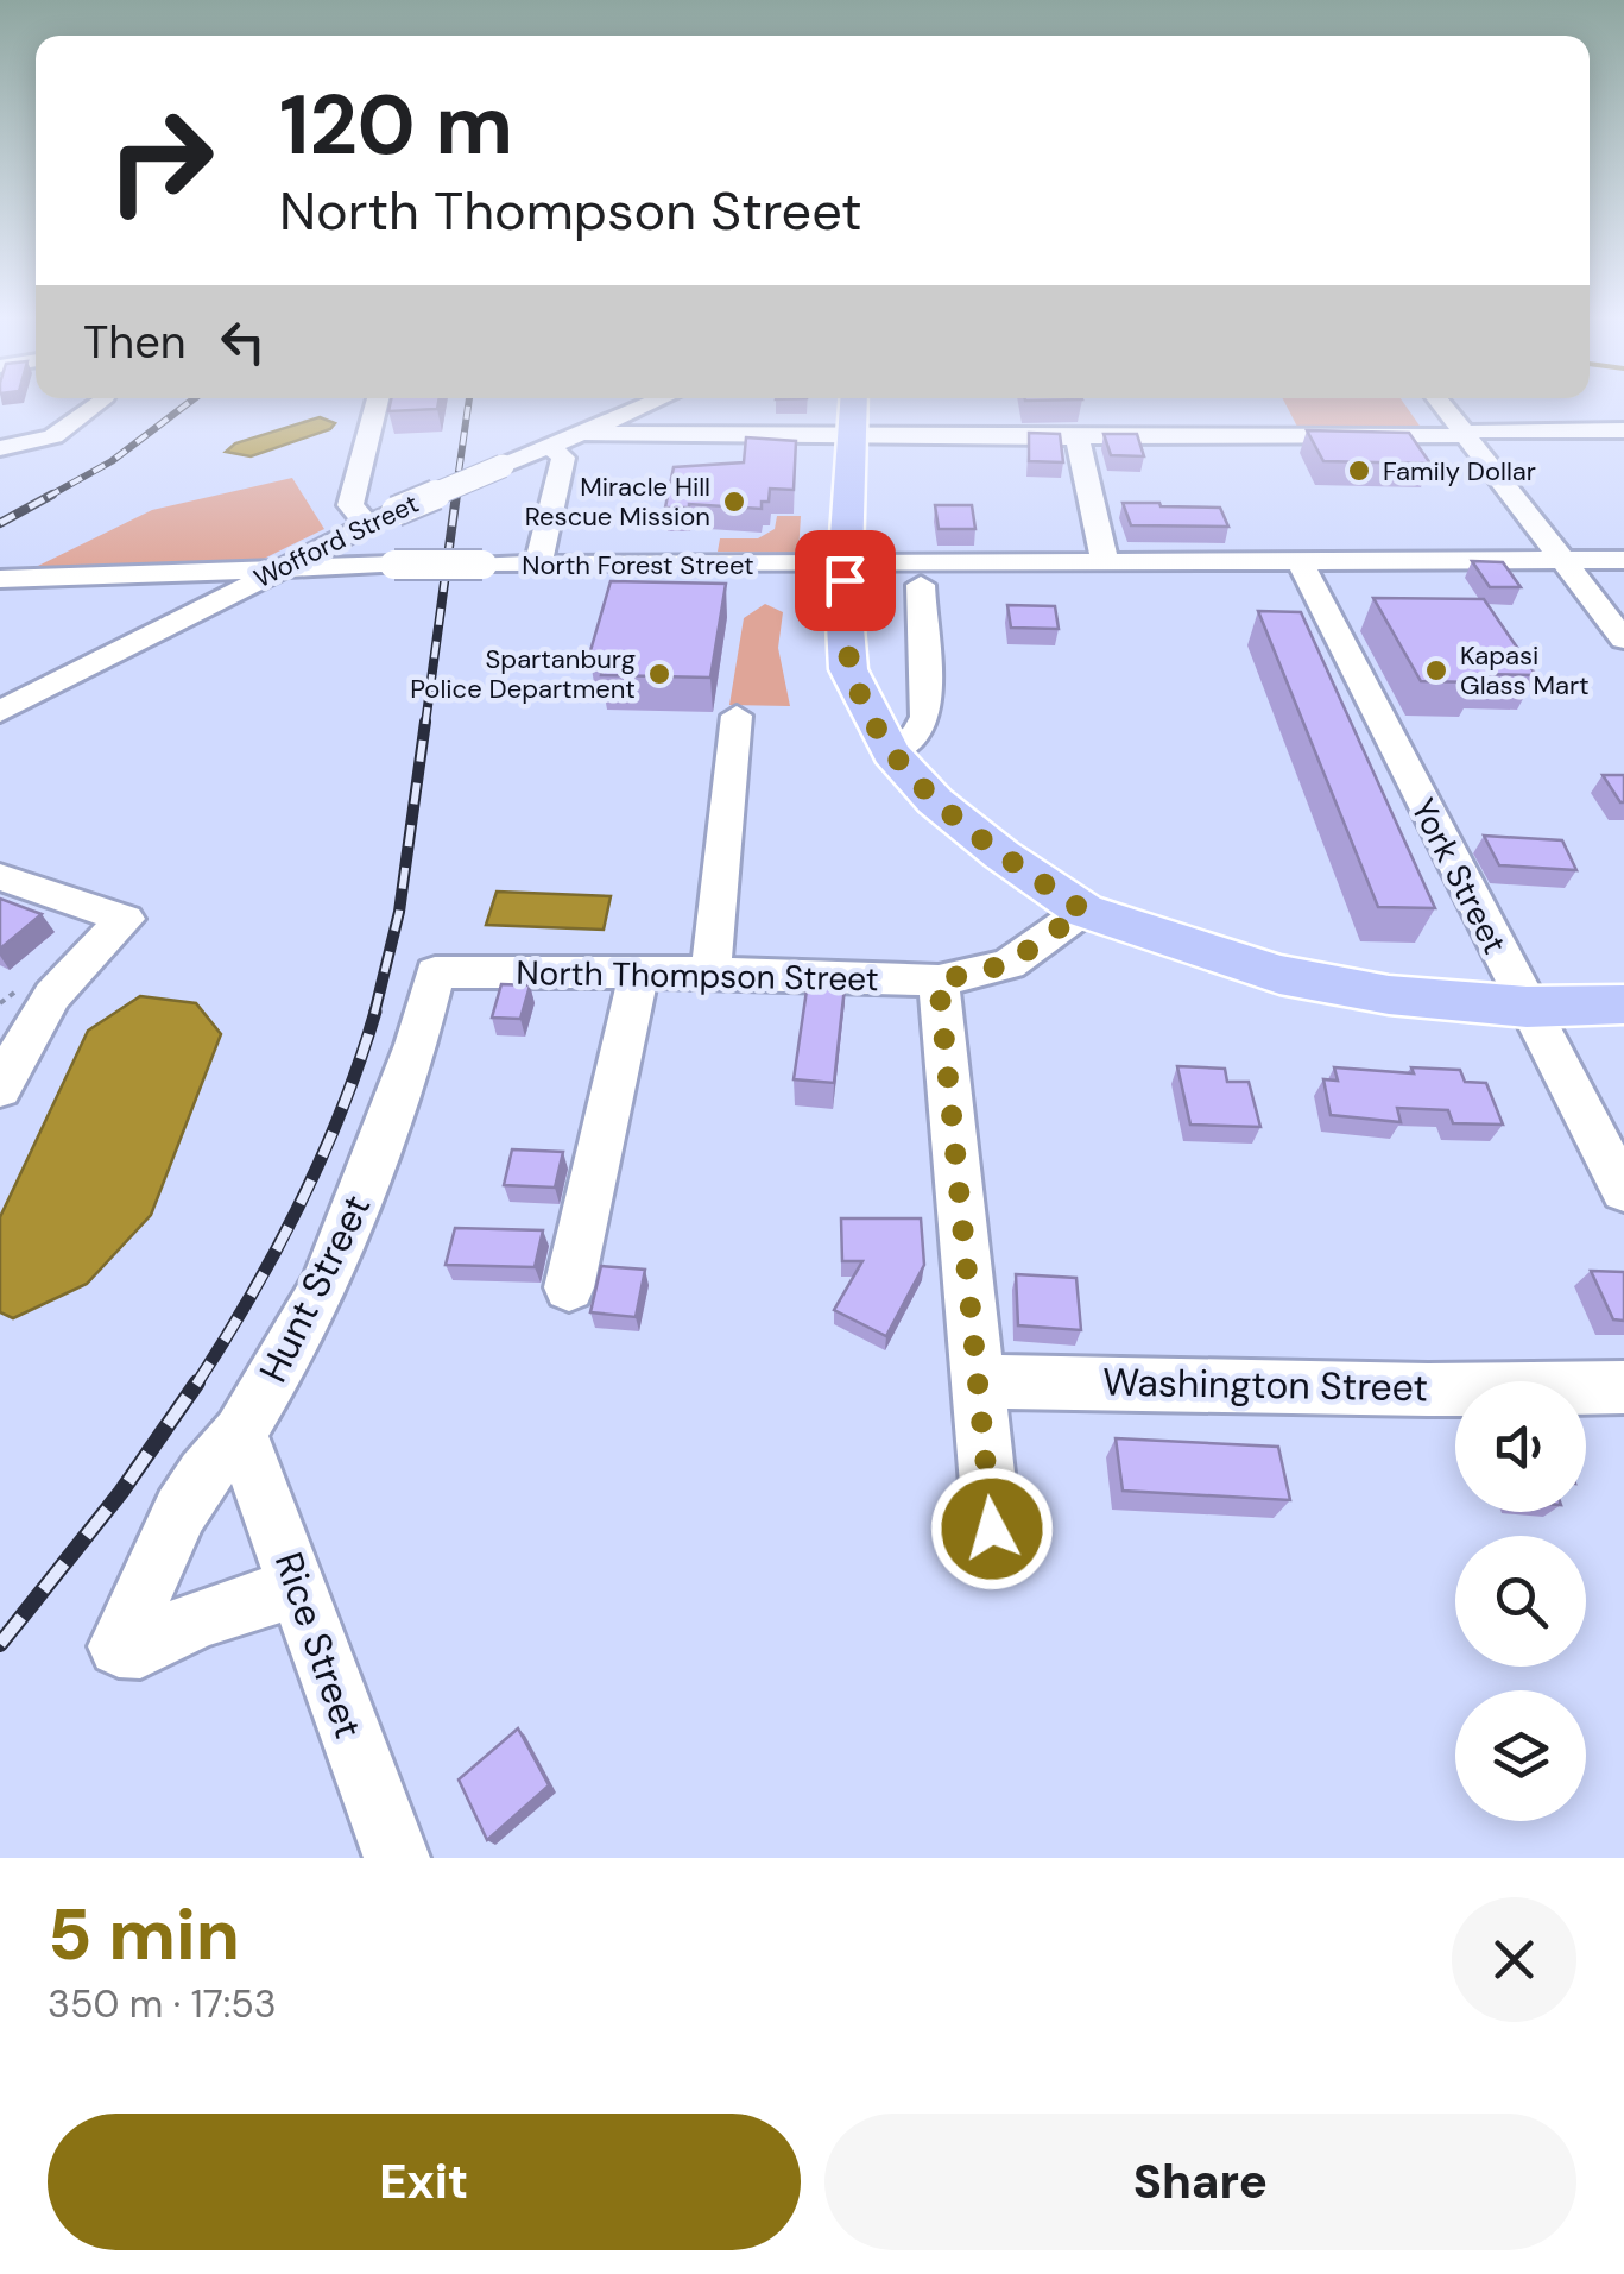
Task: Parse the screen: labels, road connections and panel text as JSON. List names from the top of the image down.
{
  "streets": {
    "street": [
      "Wofford Street",
      "North Forest Street",
      "York Street",
      "North Thompson Street",
      "Hunt Street",
      "Washington Street",
      "Rice Street"
    ]
  },
  "crossings": [
    ["Wofford Street", "North Forest Street"],
    ["North Forest Street", "York Street"],
    ["North Thompson Street", "Hunt Street"],
    ["Hunt Street", "Rice Street"]
  ],
  "places": [
    "Family Dollar",
    "Miracle Hill Rescue Mission",
    "Kapasi Glass Mart",
    "Spartanburg Police Department"
  ],
  "page": {
    "turn": ["120 m", "North Thompson Street"],
    "then": "Then",
    "heading": ["5 min", "350 m · 17:53"],
    "buttons": ["Exit", "Share"]
  }
}
